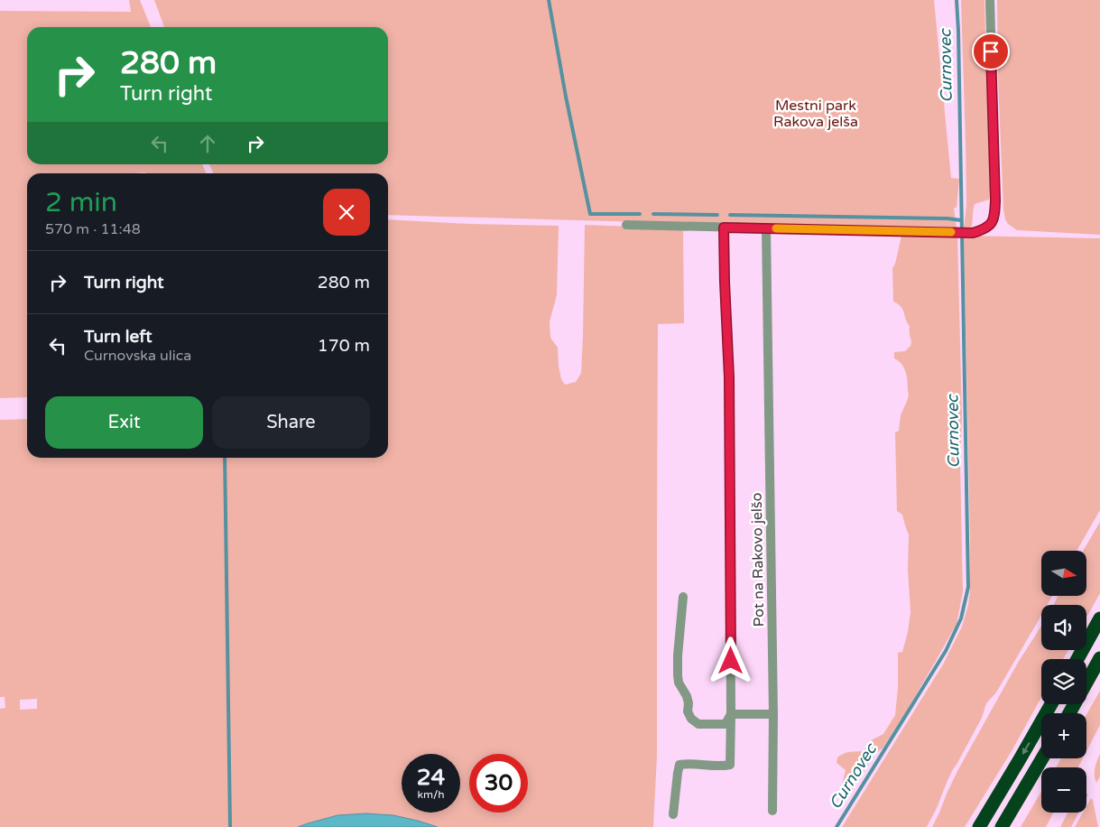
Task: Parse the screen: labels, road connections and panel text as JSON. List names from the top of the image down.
{
  "streets": {
    "street": ["Pot na Rakovo jelšo"]
  },
  "water": ["Curnovec"],
  "parks": ["Mestni park Rakova jelša"],
  "north": "right",
  "page": {
    "turn": ["280 m", "Turn right"],
    "heading": ["2 min", "570 m · 11:48"],
    "list": [
      {
        "name": "Turn right",
        "value": "280 m"
      },
      {
        "name": "Turn left",
        "note": "Curnovska ulica",
        "value": "170 m"
      }
    ],
    "buttons": ["Exit", "Share"],
    "map_buttons": ["+", "−"],
    "speed": "24 km/h",
    "limit": "30"
  }
}
